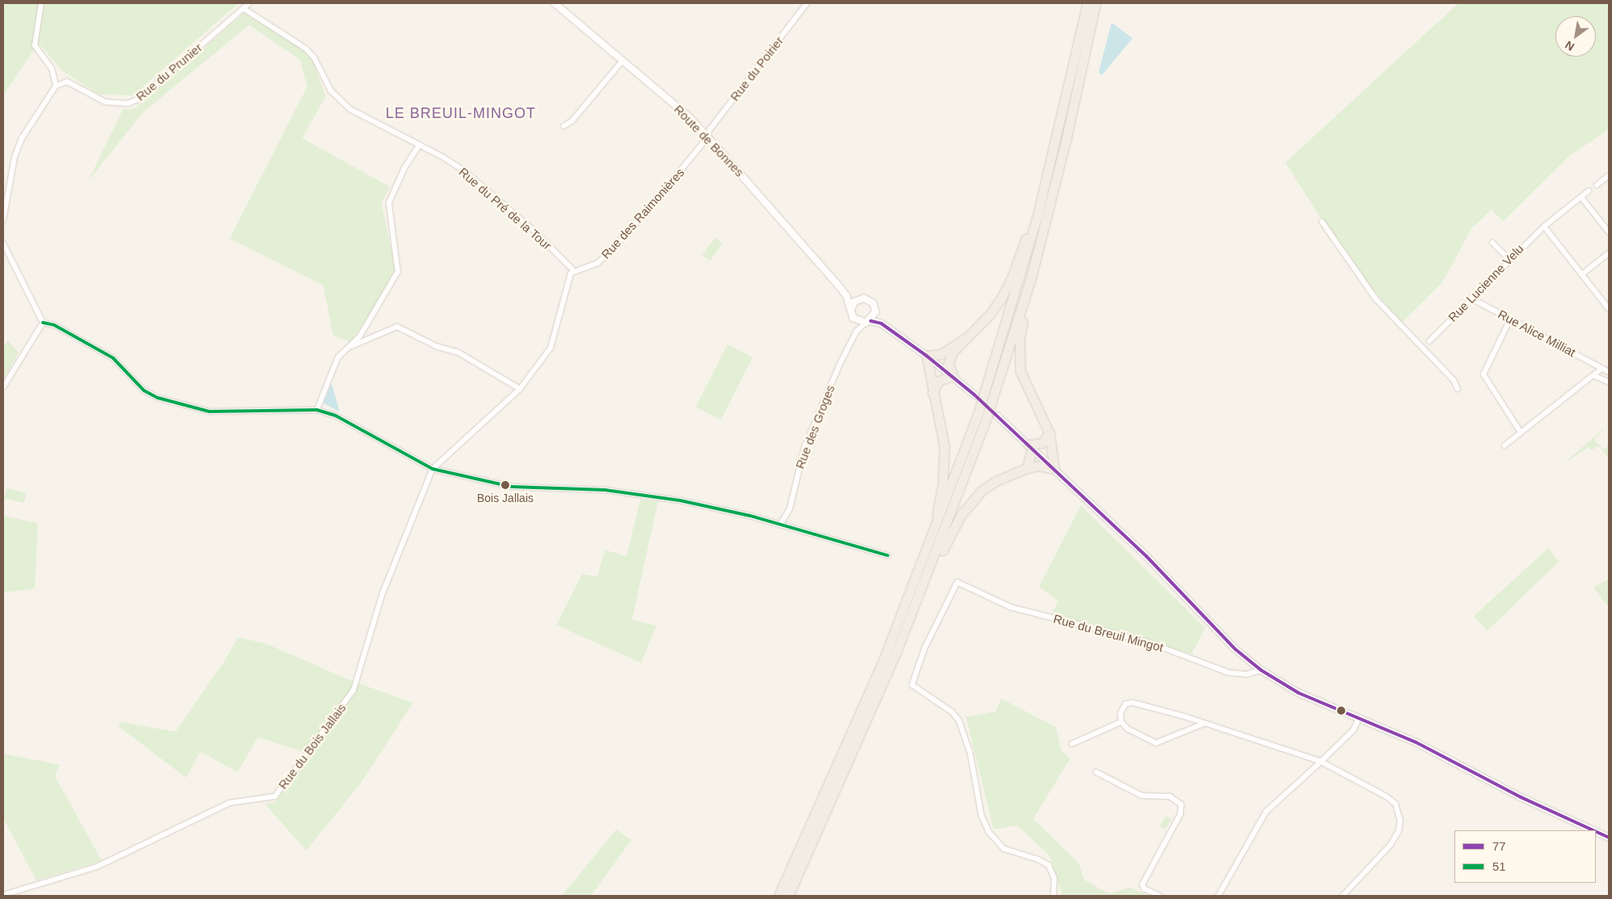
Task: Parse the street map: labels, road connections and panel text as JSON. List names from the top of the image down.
{
  "streets": {
    "street": [
      "Rue du Poirier",
      "Rue du Prunier",
      "Route de Bonnes",
      "Rue du Pré de la Tour",
      "Rue des Raimonières",
      "Rue Lucienne Velu",
      "Rue Alice Milliat",
      "Rue des Groges",
      "Rue du Breuil Mingot",
      "Rue du Bois Jallais"
    ]
  },
  "crossings": [
    ["Rue du Poirier", "Route de Bonnes"],
    ["Rue du Poirier", "Rue des Raimonières"],
    ["Rue du Prunier", "Rue du Pré de la Tour"],
    ["Route de Bonnes", "Rue des Raimonières"],
    ["Route de Bonnes", "Rue des Groges"],
    ["Rue du Pré de la Tour", "Rue des Raimonières"],
    ["Rue Lucienne Velu", "Rue Alice Milliat"]
  ],
  "districts": ["LE BREUIL-MINGOT"],
  "places": ["Bois Jallais"],
  "lines": ["transit line 77", "transit line 51"],
  "legend": ["77", "51"],
  "north": "bottom left"
}
